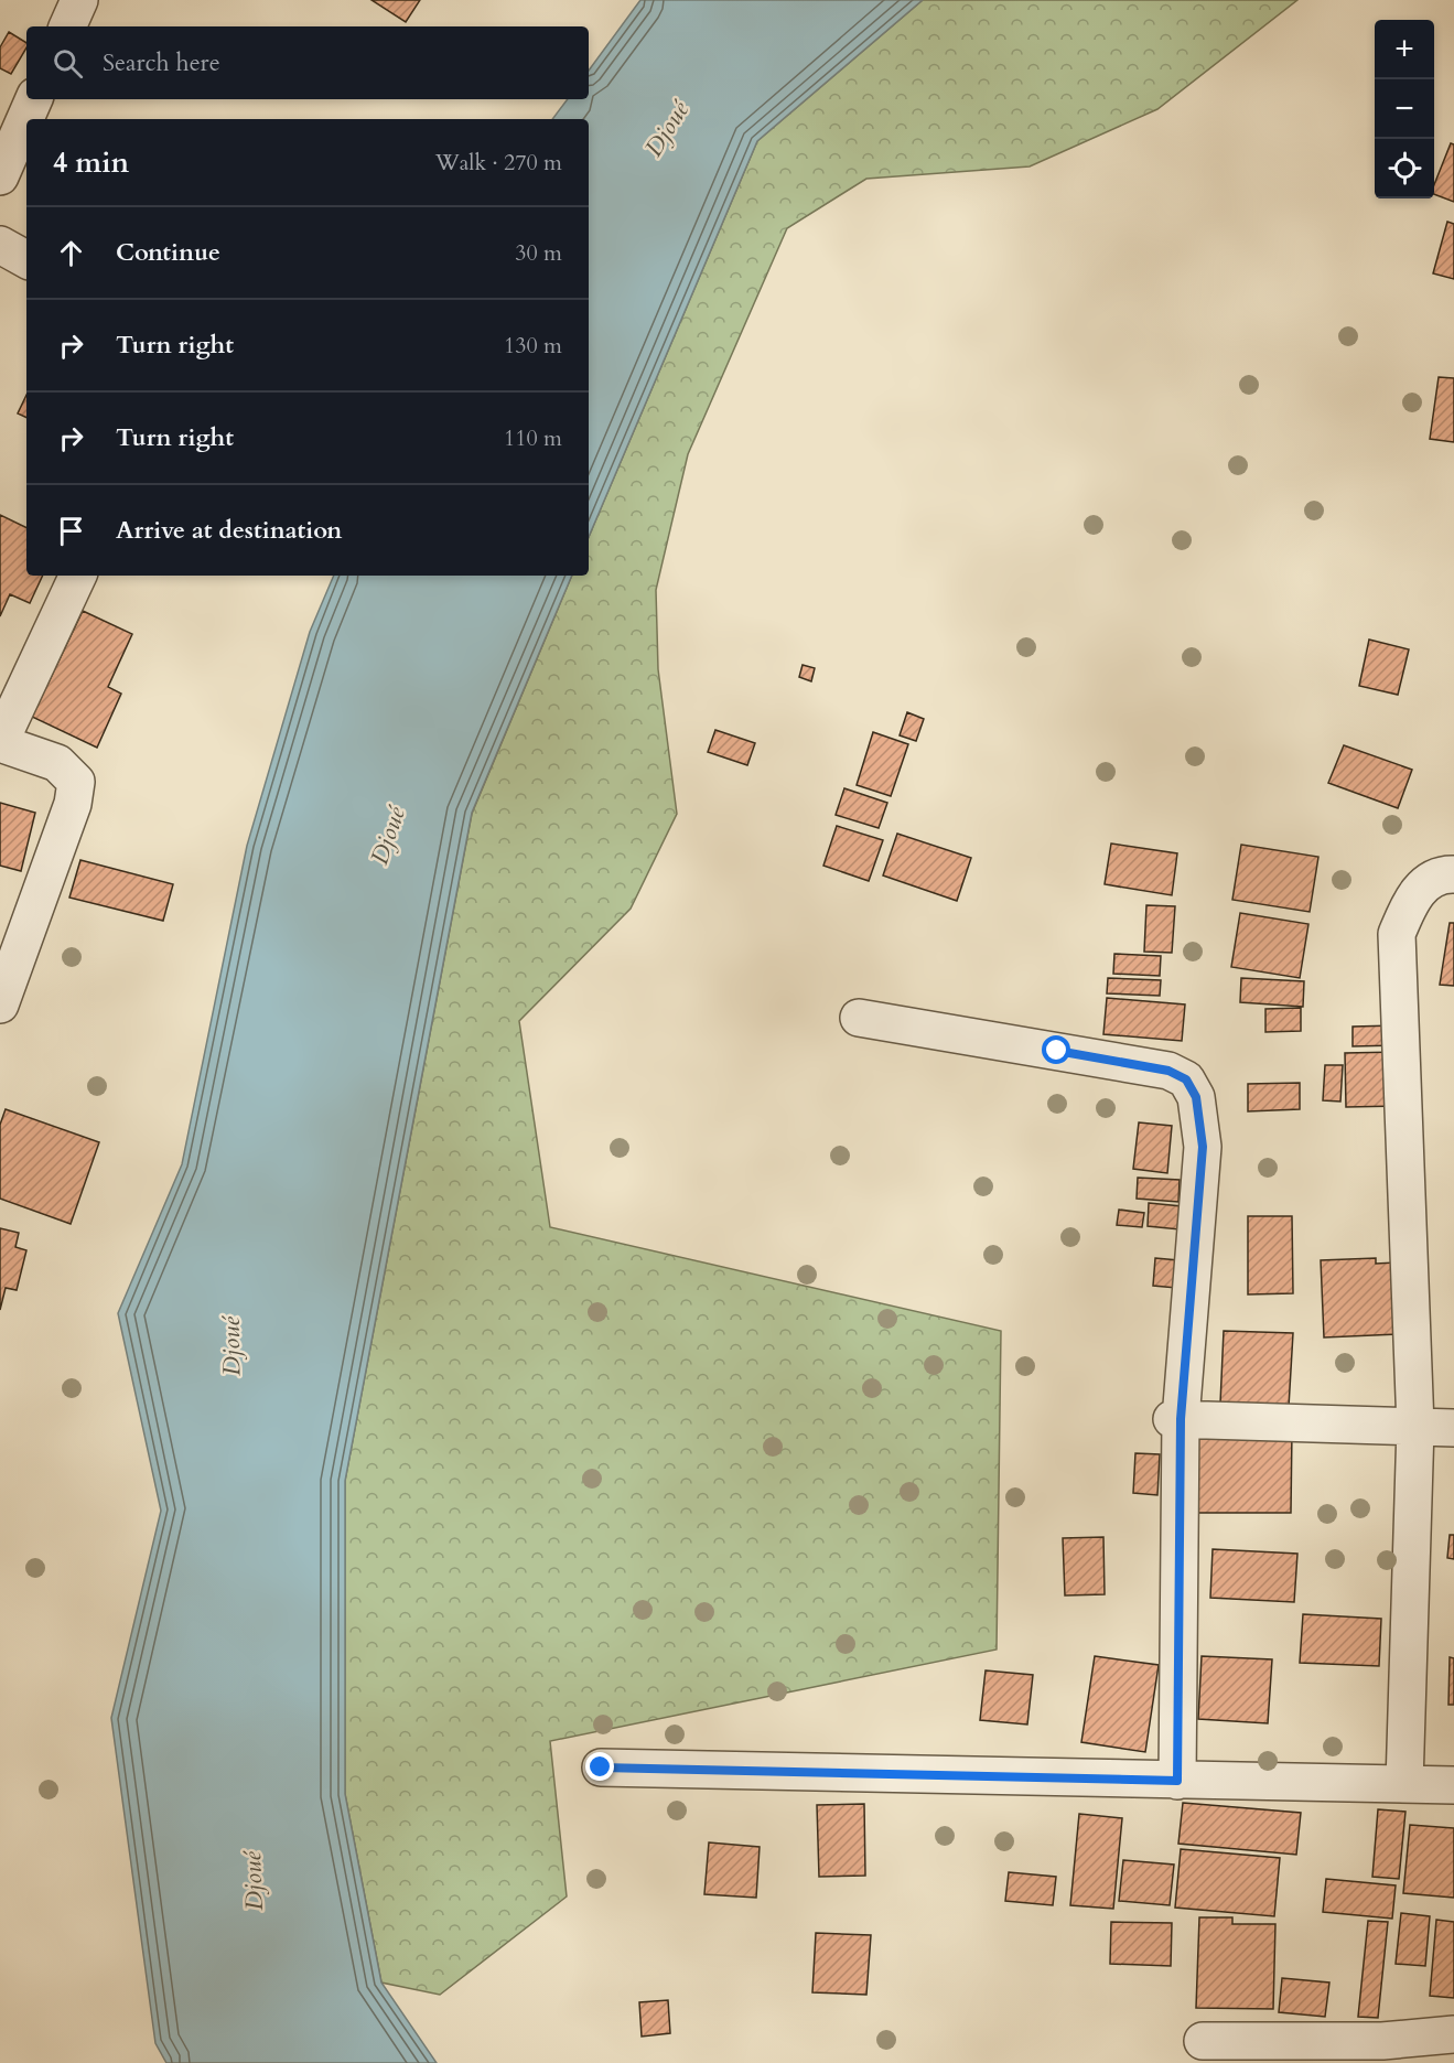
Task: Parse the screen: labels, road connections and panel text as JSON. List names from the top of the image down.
{
  "water": ["Djoué"],
  "page": {
    "map_buttons": ["+", "−"],
    "search": "Search here",
    "heading": ["4 min", "Walk · 270 m"],
    "list": [
      ["Continue", "30 m"],
      ["Turn right", "130 m"],
      ["Turn right", "110 m"],
      "Arrive at destination"
    ]
  }
}
